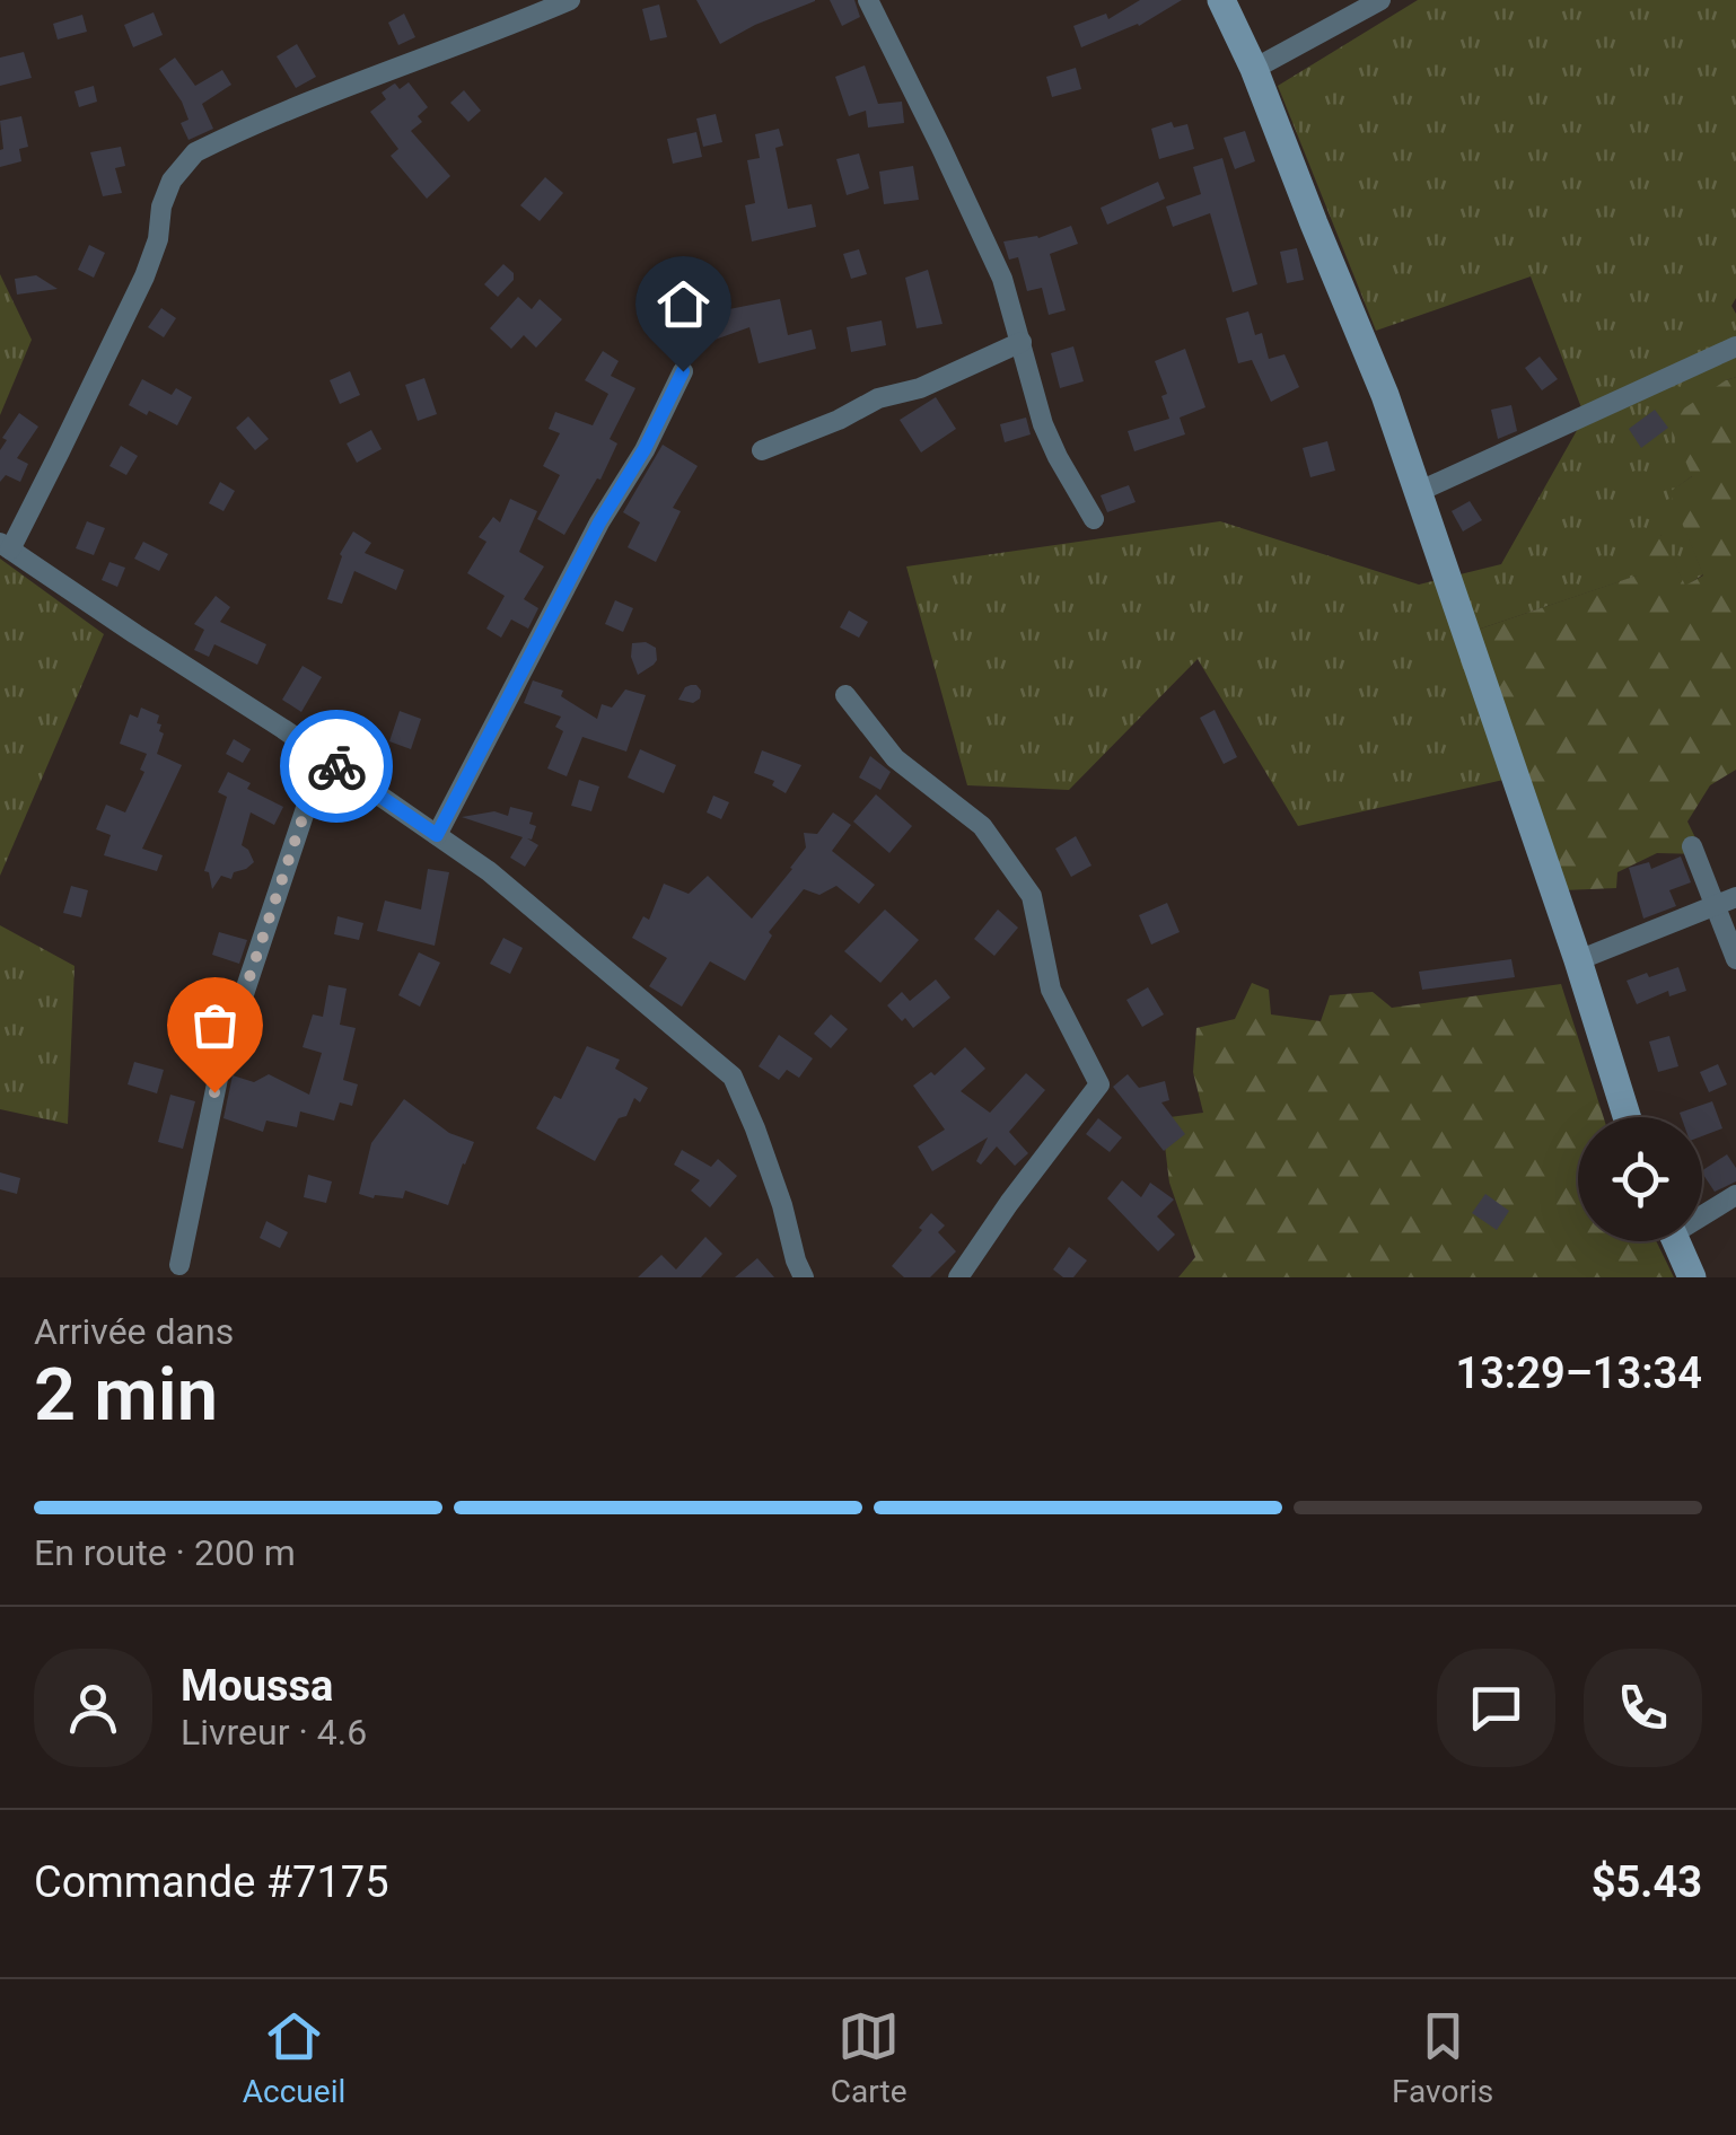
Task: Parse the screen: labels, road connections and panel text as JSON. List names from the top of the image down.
{
  "page": {
    "heading": ["2 min", "Arrivée dans", "13:29–13:34"],
    "panel": [
      "Moussa",
      "Livreur · 4.6",
      "Commande #7175",
      "$5.43"
    ],
    "bar": "En route · 200 m",
    "tabs": ["Accueil", "Carte", "Favoris"]
  }
}
